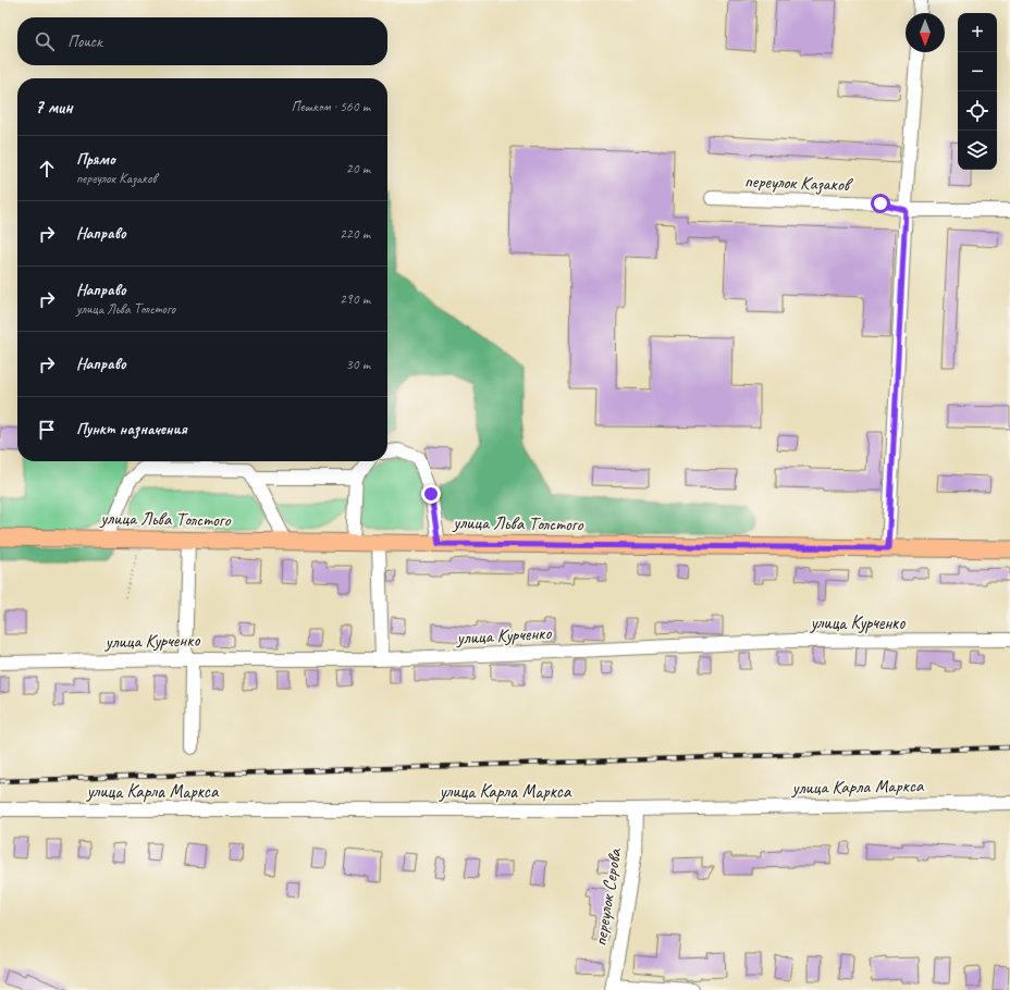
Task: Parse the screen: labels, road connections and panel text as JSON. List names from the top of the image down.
{
  "streets": {
    "main road": ["улица Льва Толстого"],
    "street": [
      "переулок Казаков",
      "улица Курченко",
      "улица Карла Маркса",
      "переулок Серова"
    ]
  },
  "crossings": [
    ["улица Карла Маркса", "переулок Серова"]
  ],
  "north": "bottom",
  "page": {
    "map_buttons": ["+", "−"],
    "search": "Поиск",
    "heading": ["7 мин", "Пешком · 560 m"],
    "list": [
      ["Прямо", "переулок Казаков", "20 m"],
      ["Направо", "220 m"],
      ["Направо", "улица Льва Толстого", "290 m"],
      ["Направо", "30 m"],
      "Пункт назначения"
    ]
  }
}
